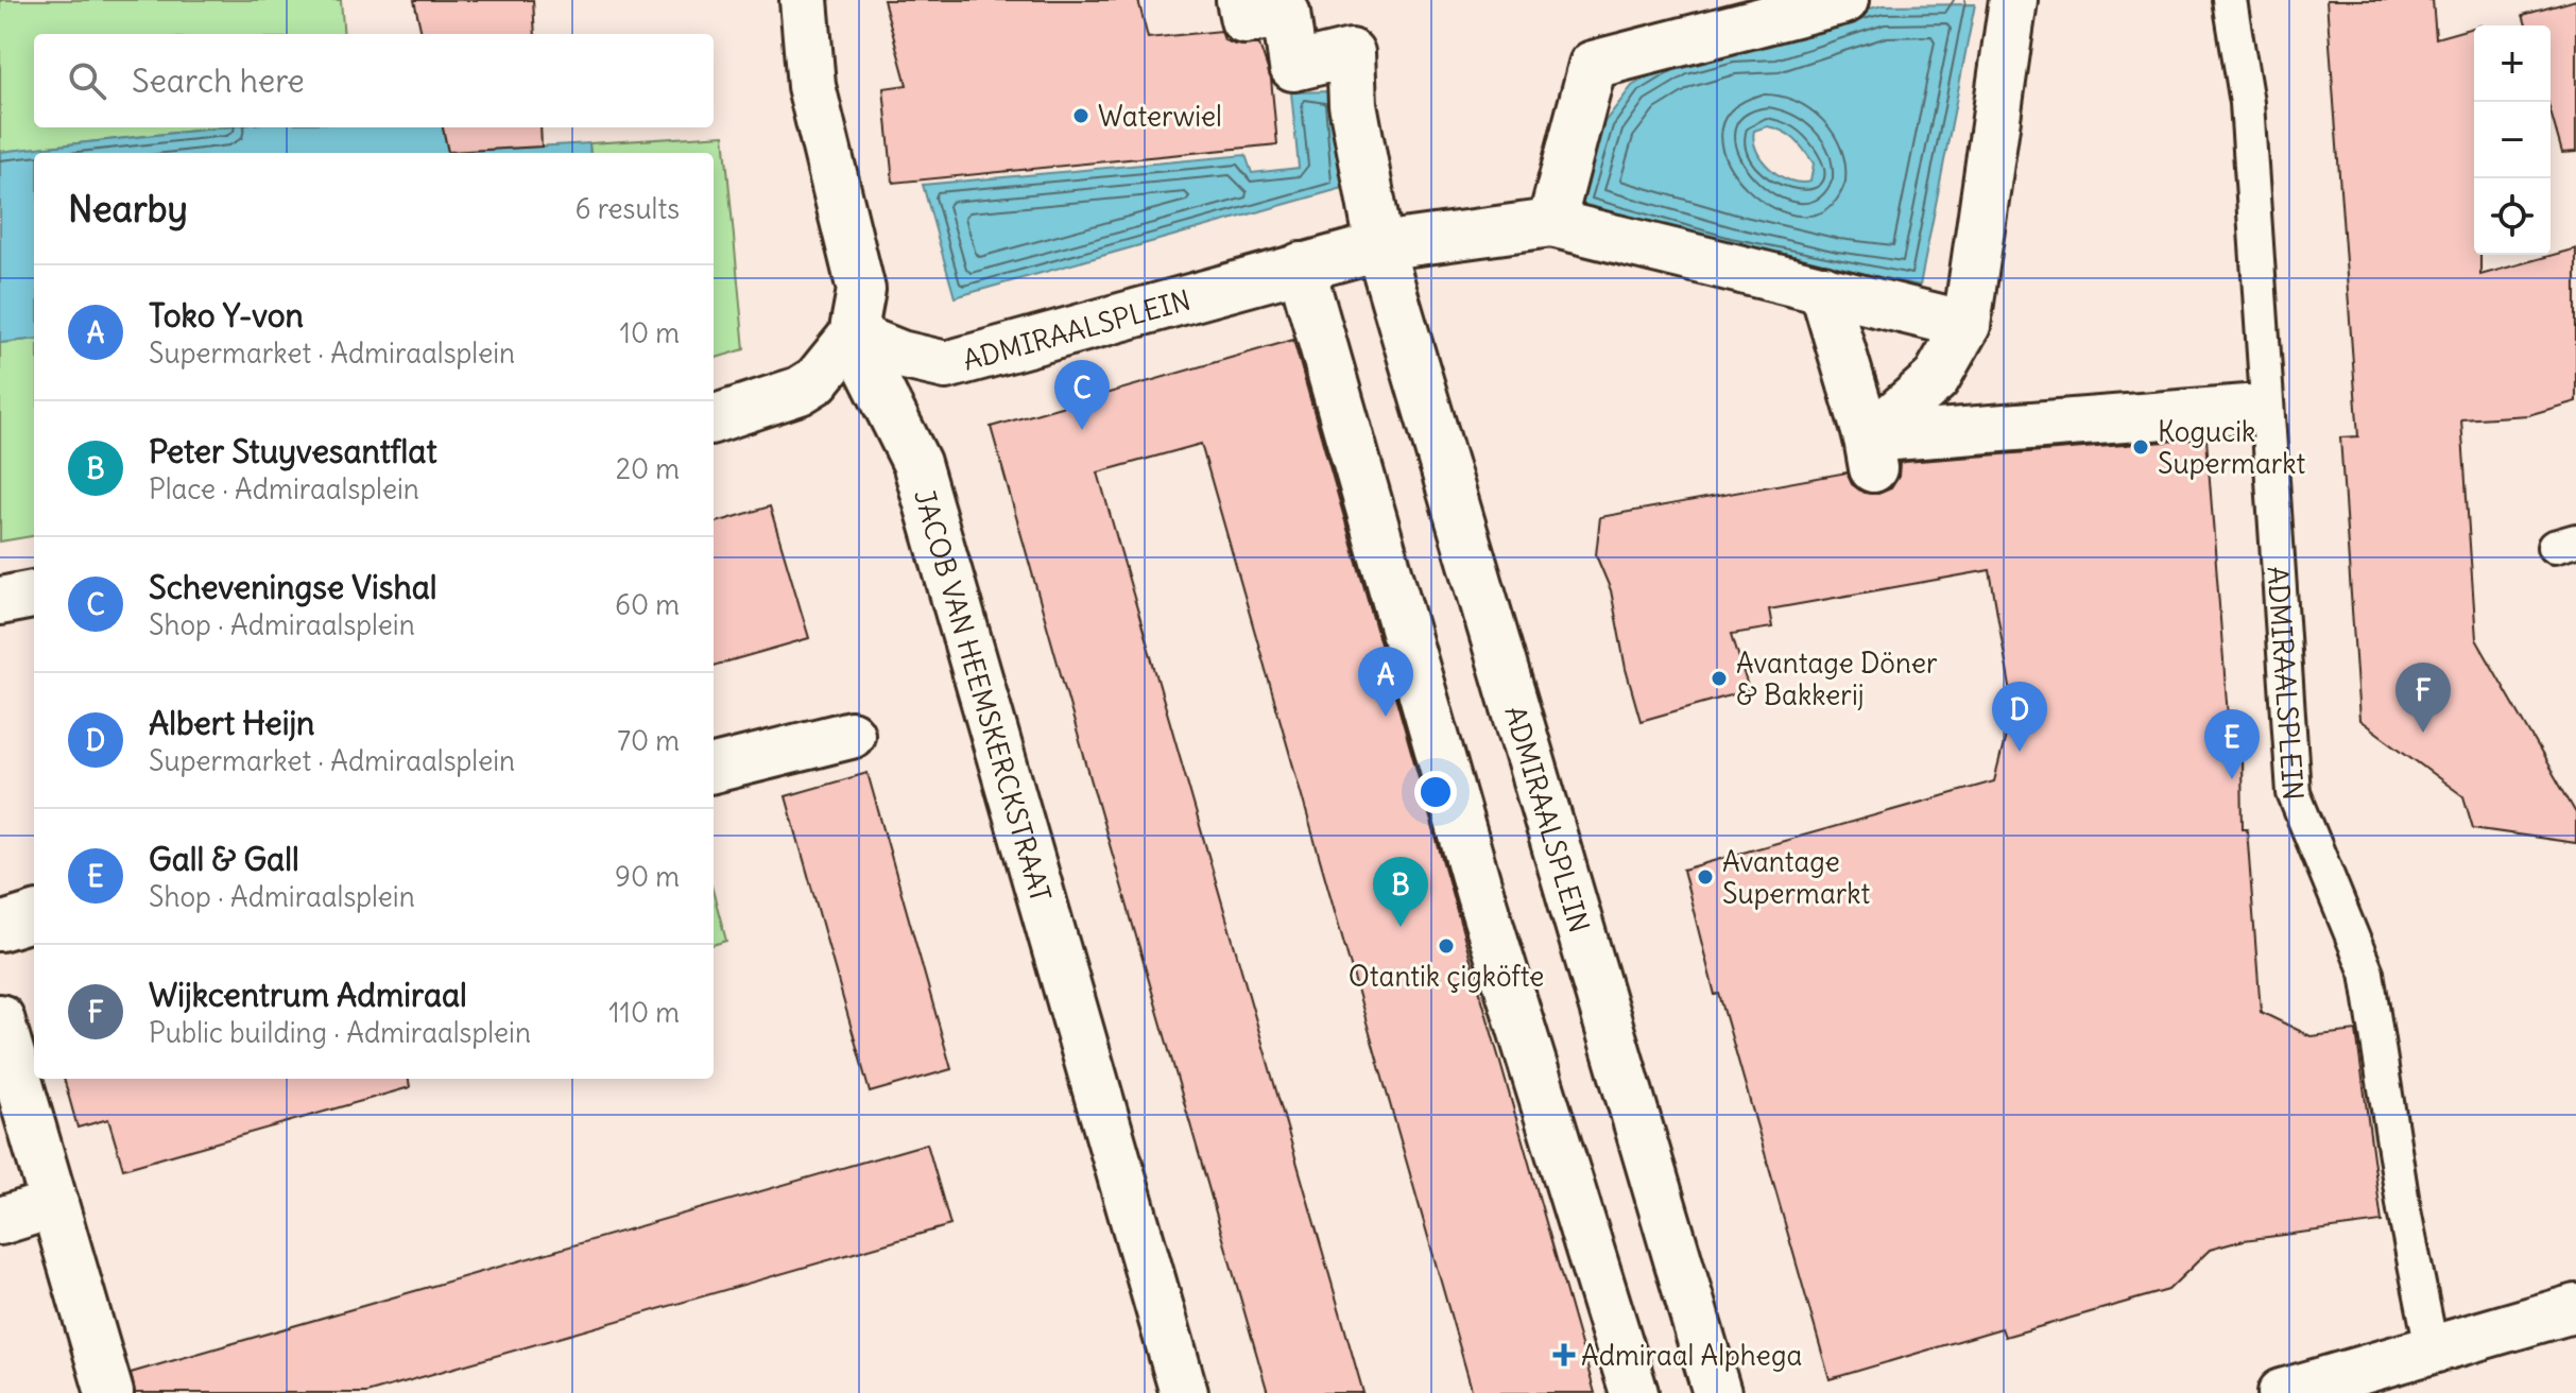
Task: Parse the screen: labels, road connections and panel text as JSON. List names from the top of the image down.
{
  "streets": {
    "street": ["ADMIRAALSPLEIN", "JACOB VAN HEEMSKERCKSTRAAT"]
  },
  "crossings": [
    ["ADMIRAALSPLEIN", "JACOB VAN HEEMSKERCKSTRAAT"]
  ],
  "places": {
    "other": [
      "Waterwiel",
      "Kogucik Supermarkt",
      "Avantage Döner & Bakkerij",
      "Avantage Supermarkt",
      "Otantik çigköfte"
    ],
    "health": ["Admiraal Alphega"]
  },
  "page": {
    "map_buttons": ["+", "−"],
    "search": "Search here",
    "heading": ["Nearby", "6 results"],
    "list": [
      {
        "mark": "A",
        "name": "Toko Y-von",
        "note": "Supermarket · Admiraalsplein",
        "value": "10 m"
      },
      {
        "mark": "B",
        "name": "Peter Stuyvesantflat",
        "note": "Place · Admiraalsplein",
        "value": "20 m"
      },
      {
        "mark": "C",
        "name": "Scheveningse Vishal",
        "note": "Shop · Admiraalsplein",
        "value": "60 m"
      },
      {
        "mark": "D",
        "name": "Albert Heijn",
        "note": "Supermarket · Admiraalsplein",
        "value": "70 m"
      },
      {
        "mark": "E",
        "name": "Gall & Gall",
        "note": "Shop · Admiraalsplein",
        "value": "90 m"
      },
      {
        "mark": "F",
        "name": "Wijkcentrum Admiraal",
        "note": "Public building · Admiraalsplein",
        "value": "110 m"
      }
    ],
    "pins": [
      "C",
      "A",
      "F",
      "D",
      "E",
      "B"
    ]
  }
}
